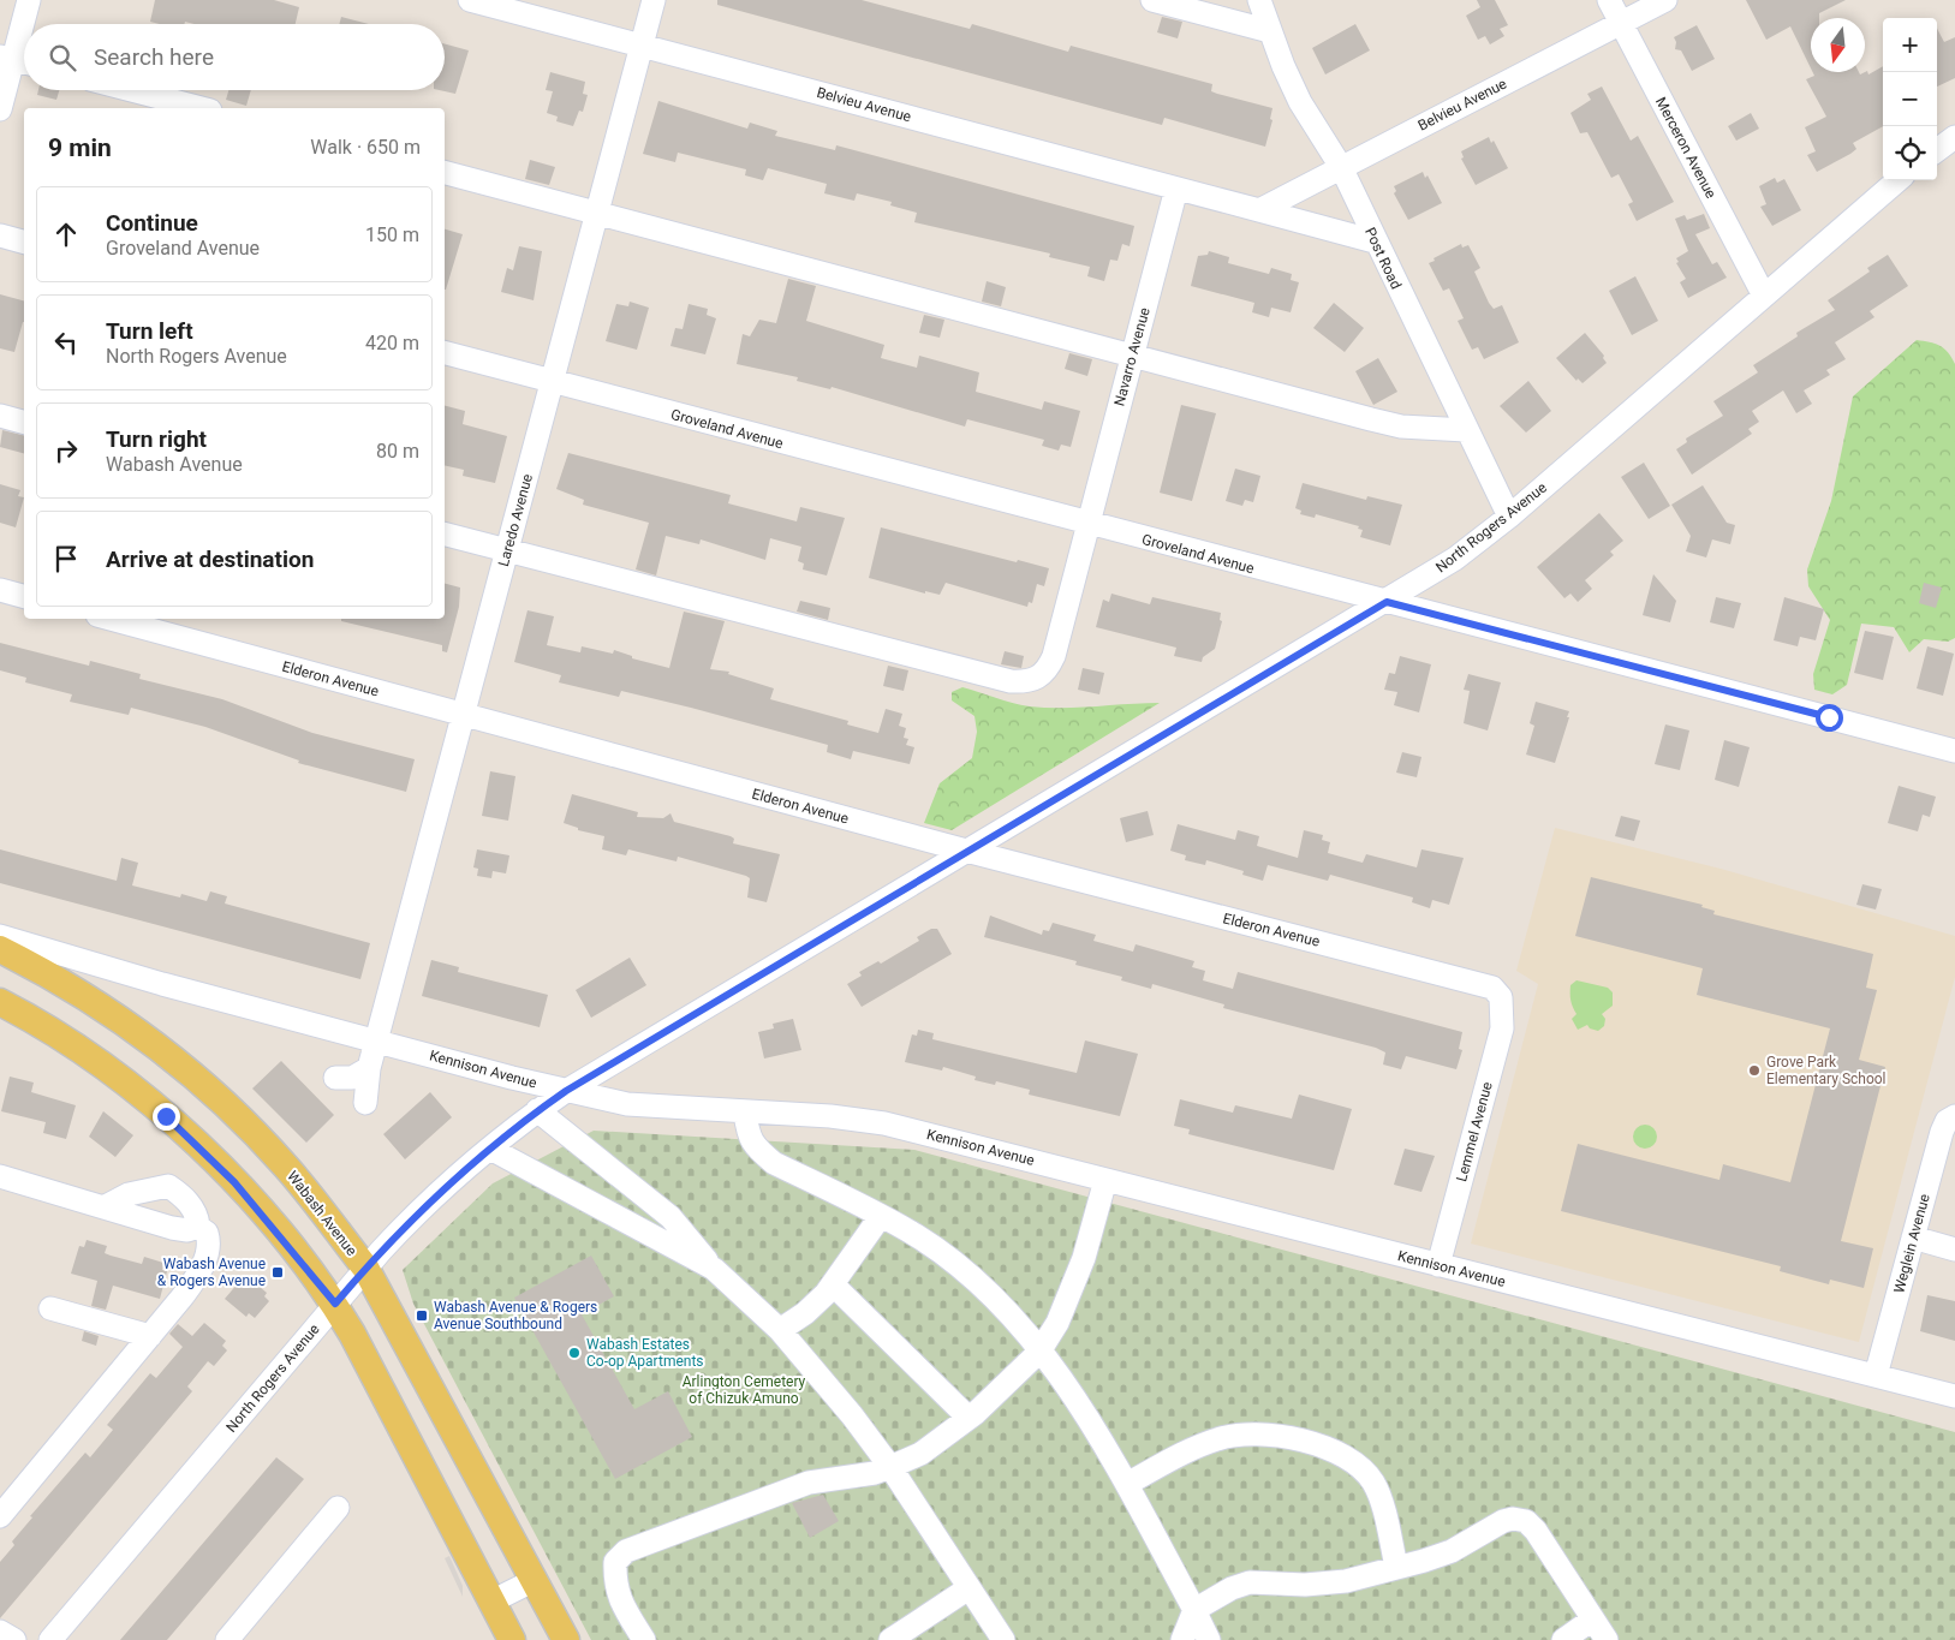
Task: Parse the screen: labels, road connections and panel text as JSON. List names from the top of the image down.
{
  "streets": {
    "main road": ["Wabash Avenue"],
    "street": [
      "Belvieu Avenue",
      "Merceron Avenue",
      "Post Road",
      "Navarro Avenue",
      "Groveland Avenue",
      "Laredo Avenue",
      "North Rogers Avenue",
      "Elderon Avenue",
      "Kennison Avenue",
      "Lemmel Avenue",
      "Weglein Avenue"
    ]
  },
  "crossings": [
    ["Belvieu Avenue", "Merceron Avenue"],
    ["Belvieu Avenue", "Post Road"],
    ["Belvieu Avenue", "Navarro Avenue"],
    ["Belvieu Avenue", "Laredo Avenue"],
    ["Merceron Avenue", "North Rogers Avenue"],
    ["Post Road", "North Rogers Avenue"],
    ["Navarro Avenue", "Groveland Avenue"],
    ["Navarro Avenue", "Laredo Avenue"],
    ["Groveland Avenue", "Laredo Avenue"],
    ["Groveland Avenue", "North Rogers Avenue"],
    ["Laredo Avenue", "Elderon Avenue"],
    ["Laredo Avenue", "Kennison Avenue"],
    ["North Rogers Avenue", "Elderon Avenue"],
    ["North Rogers Avenue", "Kennison Avenue"],
    ["North Rogers Avenue", "Wabash Avenue"],
    ["Elderon Avenue", "Lemmel Avenue"],
    ["Kennison Avenue", "Lemmel Avenue"],
    ["Kennison Avenue", "Weglein Avenue"]
  ],
  "parks": ["Arlington Cemetery of Chizuk Amuno"],
  "places": {
    "other": ["Grove Park Elementary School", "Wabash Estates Co-op Apartments"],
    "transit": ["Wabash Avenue & Rogers Avenue", "Wabash Avenue & Rogers Avenue Southbound"]
  },
  "north": "bottom",
  "page": {
    "map_buttons": ["+", "−"],
    "search": "Search here",
    "heading": ["9 min", "Walk · 650 m"],
    "list": [
      ["Continue", "Groveland Avenue", "150 m"],
      ["Turn left", "North Rogers Avenue", "420 m"],
      ["Turn right", "Wabash Avenue", "80 m"],
      "Arrive at destination"
    ]
  }
}
